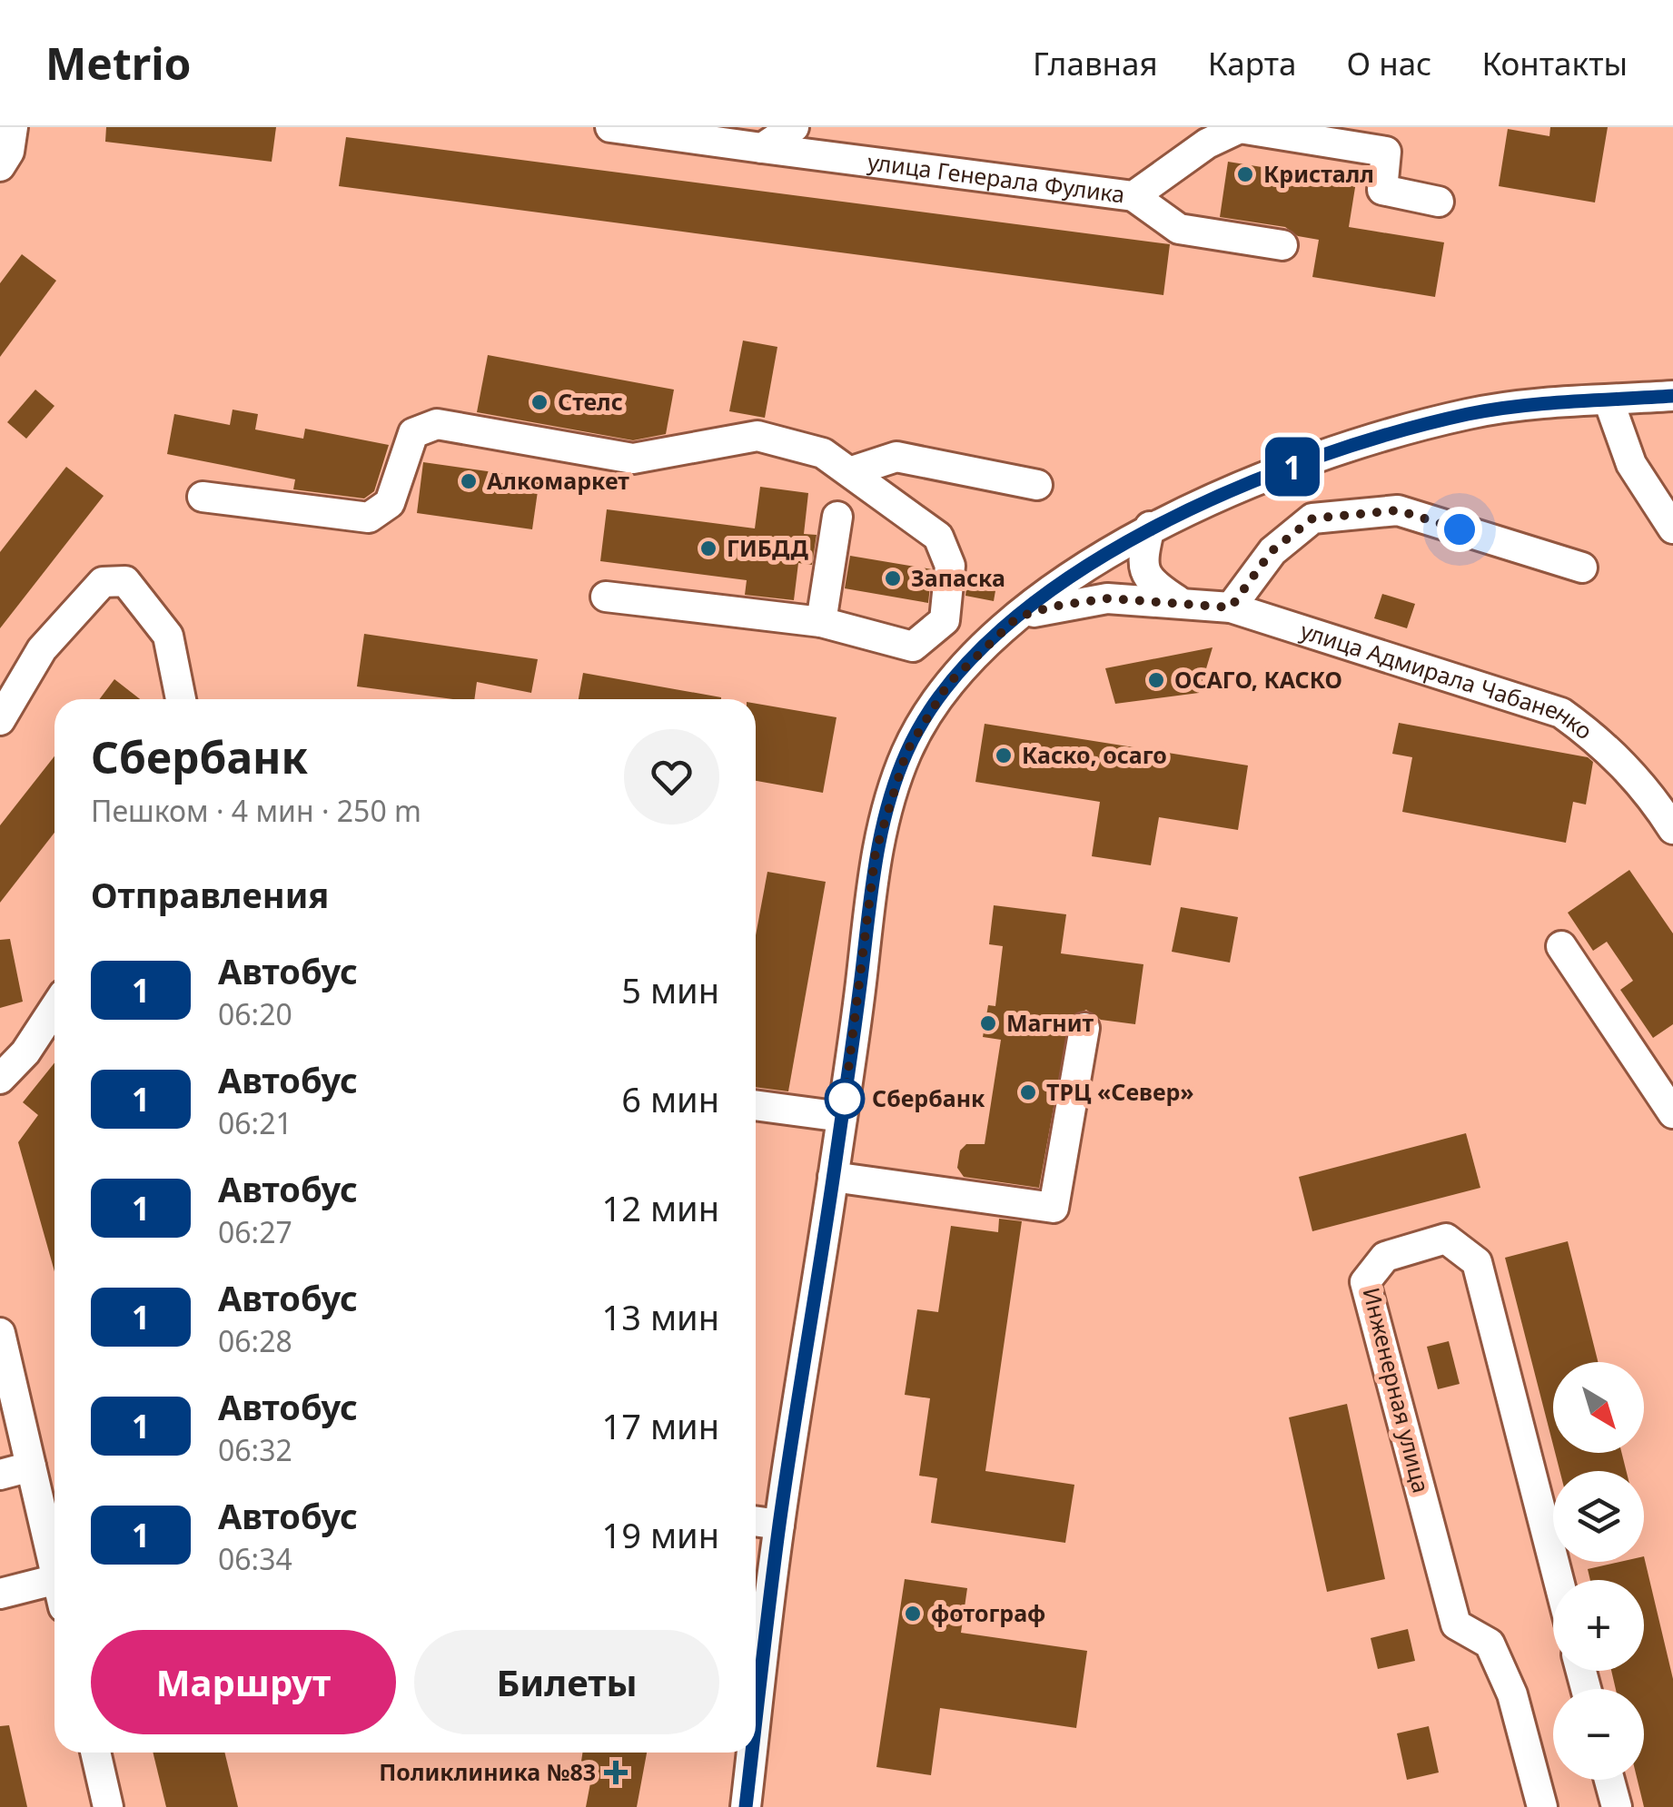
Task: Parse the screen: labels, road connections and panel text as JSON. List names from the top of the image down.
{
  "streets": {
    "street": ["улица Генерала Фулика", "улица Адмирала Чабаненко", "Инженерная улица"]
  },
  "places": {
    "other": [
      "Кристалл",
      "Стелс",
      "Алкомаркет",
      "ГИБДД",
      "Запаска",
      "ОСАГО, КАСКО",
      "Каско, осаго",
      "Магнит",
      "ТРЦ «Север»",
      "Сбербанк",
      "фотограф"
    ],
    "health": ["Поликлиника №83"]
  },
  "lines": ["bus line 1"],
  "north": "bottom right",
  "page": {
    "header": "Metrio",
    "nav": [
      "Главная",
      "Карта",
      "О нас",
      "Контакты"
    ],
    "on_map": "1",
    "heading": [
      ["Сбербанк", "Пешком · 4 мин · 250 m"],
      "Отправления"
    ],
    "list": [
      {
        "mark": "1",
        "name": "Автобус",
        "note": "06:20",
        "value": "5 мин"
      },
      {
        "mark": "1",
        "name": "Автобус",
        "note": "06:21",
        "value": "6 мин"
      },
      {
        "mark": "1",
        "name": "Автобус",
        "note": "06:27",
        "value": "12 мин"
      },
      {
        "mark": "1",
        "name": "Автобус",
        "note": "06:28",
        "value": "13 мин"
      },
      {
        "mark": "1",
        "name": "Автобус",
        "note": "06:32",
        "value": "17 мин"
      },
      {
        "mark": "1",
        "name": "Автобус",
        "note": "06:34",
        "value": "19 мин"
      }
    ],
    "map_buttons": ["+", "−"],
    "buttons": ["Маршрут", "Билеты"]
  }
}
